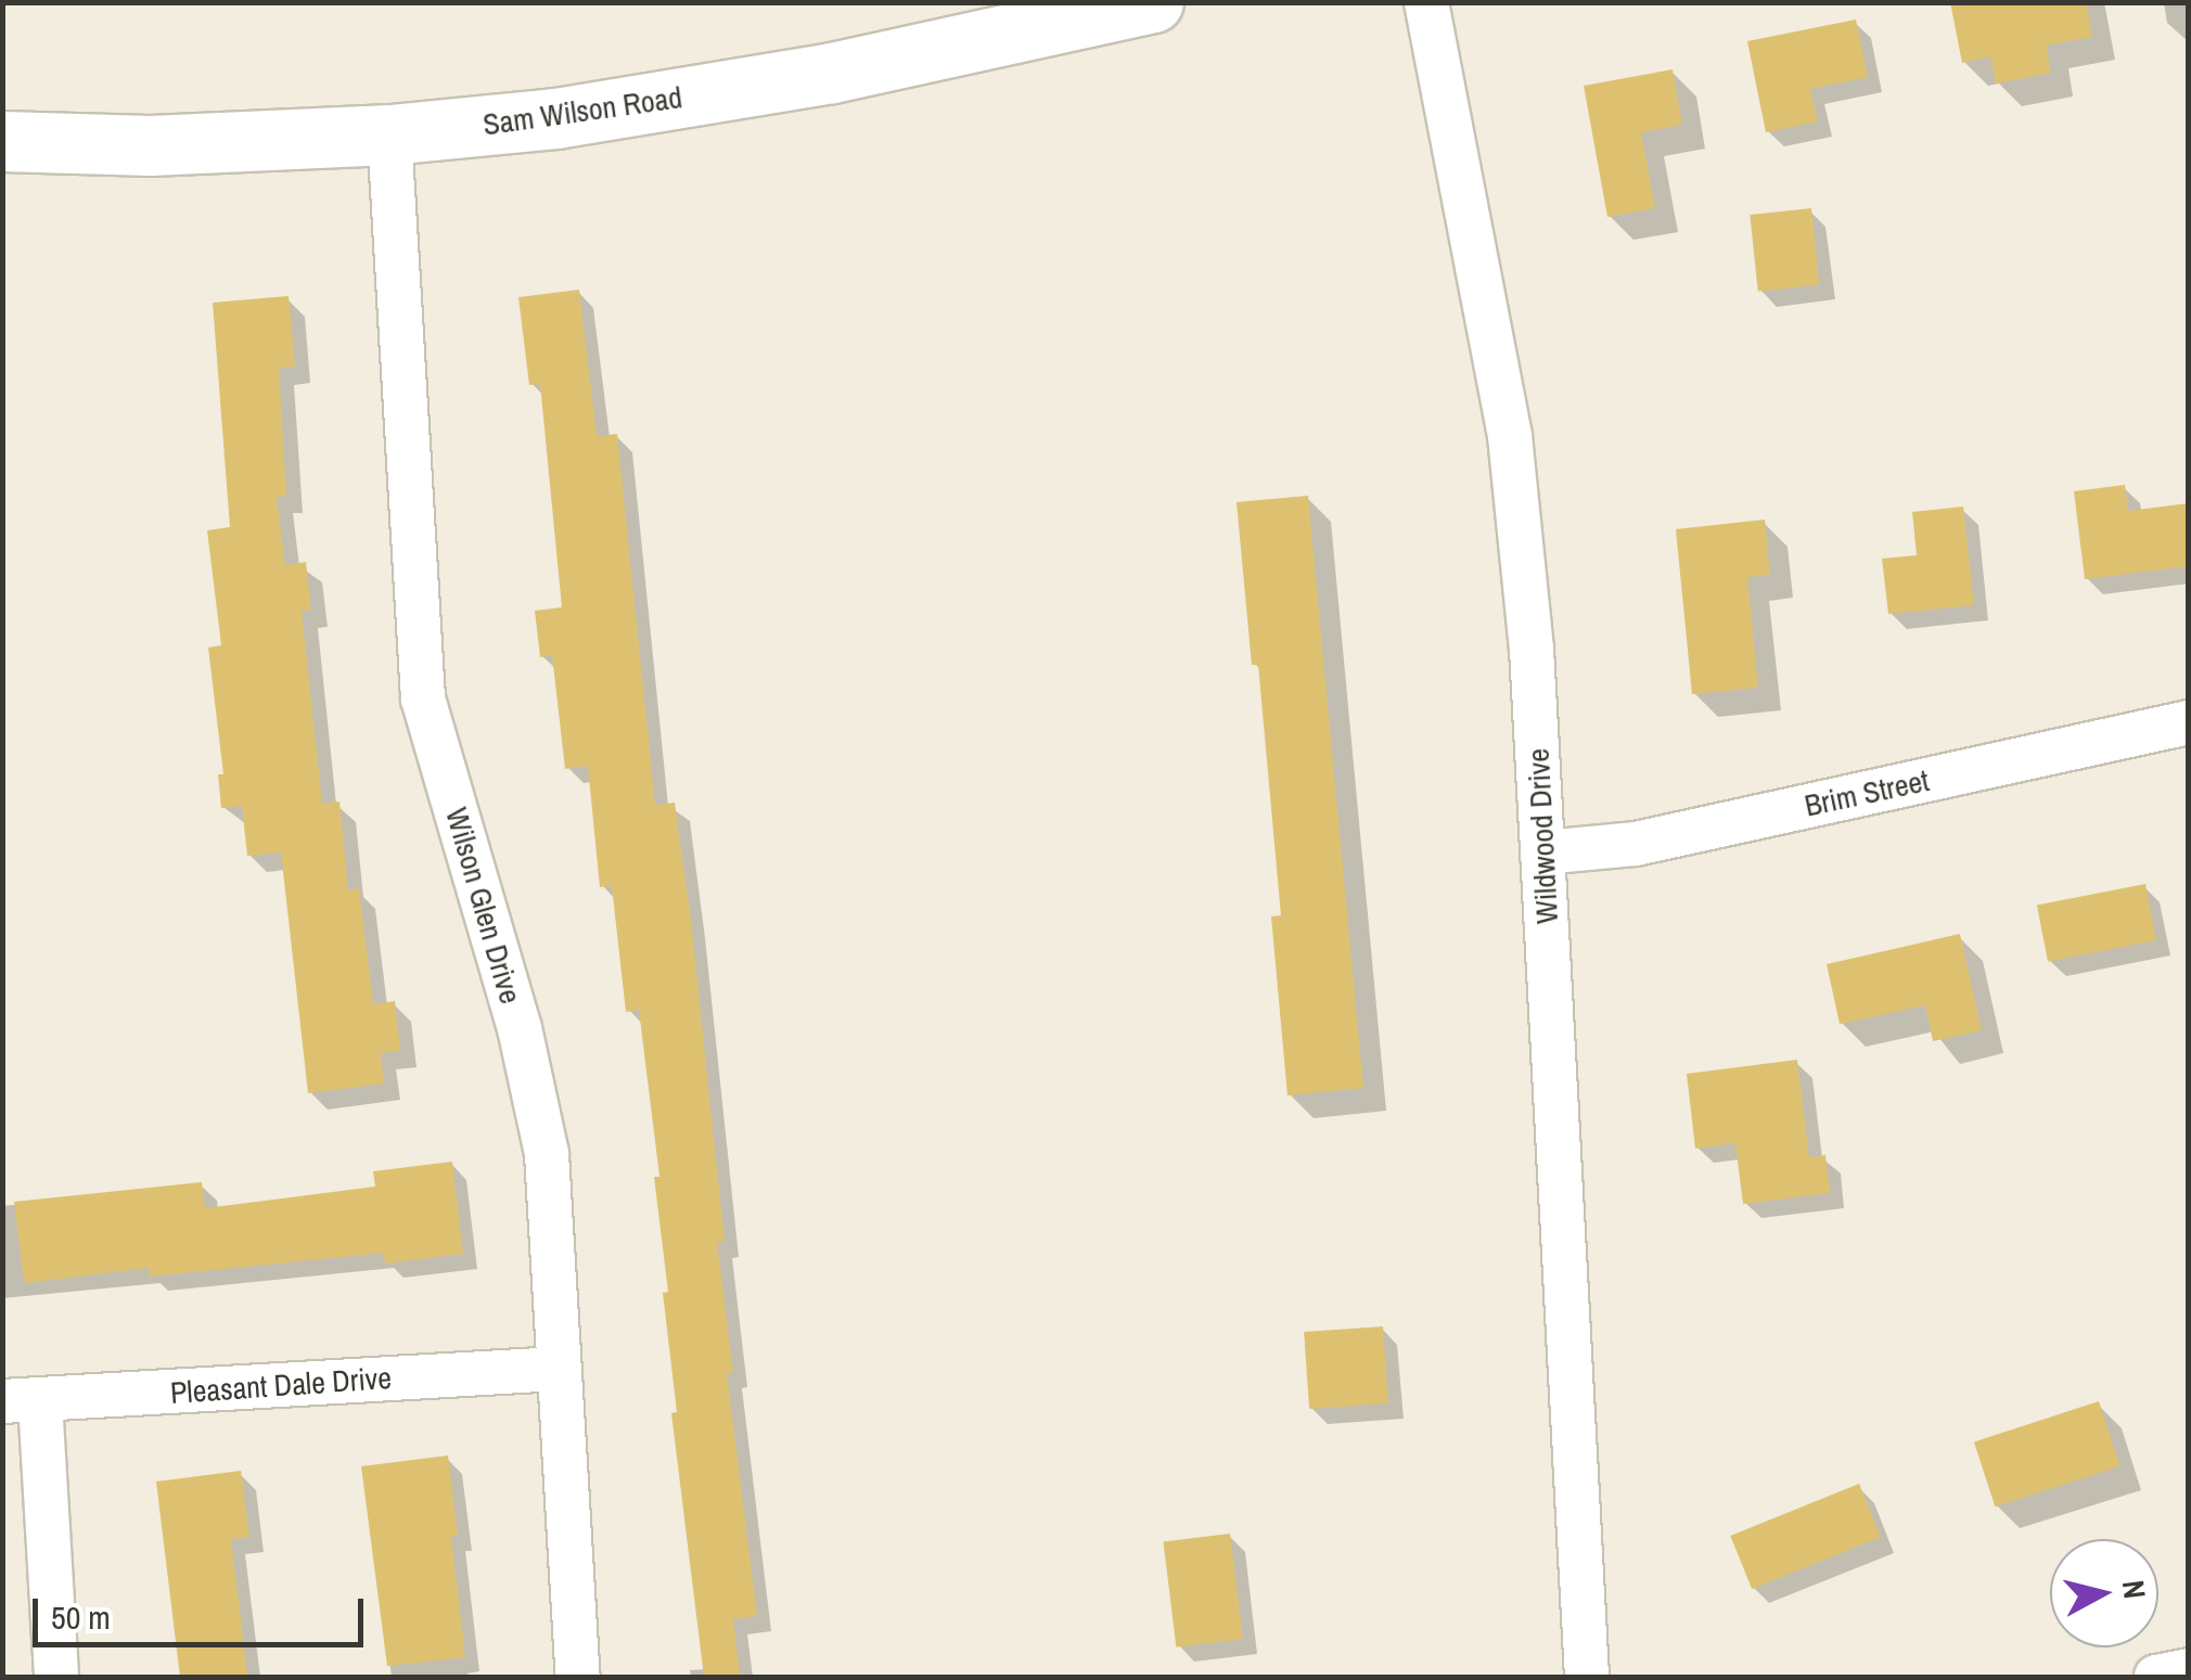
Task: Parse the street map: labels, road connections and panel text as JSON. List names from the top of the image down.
{
  "streets": {
    "street": [
      "Sam Wilson Road",
      "Brim Street",
      "Wildwood Drive",
      "Wilson Glen Drive",
      "Pleasant Dale Drive"
    ]
  },
  "crossings": [
    ["Sam Wilson Road", "Wilson Glen Drive"],
    ["Brim Street", "Wildwood Drive"],
    ["Wilson Glen Drive", "Pleasant Dale Drive"]
  ],
  "scale_bar": "50 m",
  "north": "right"
}
